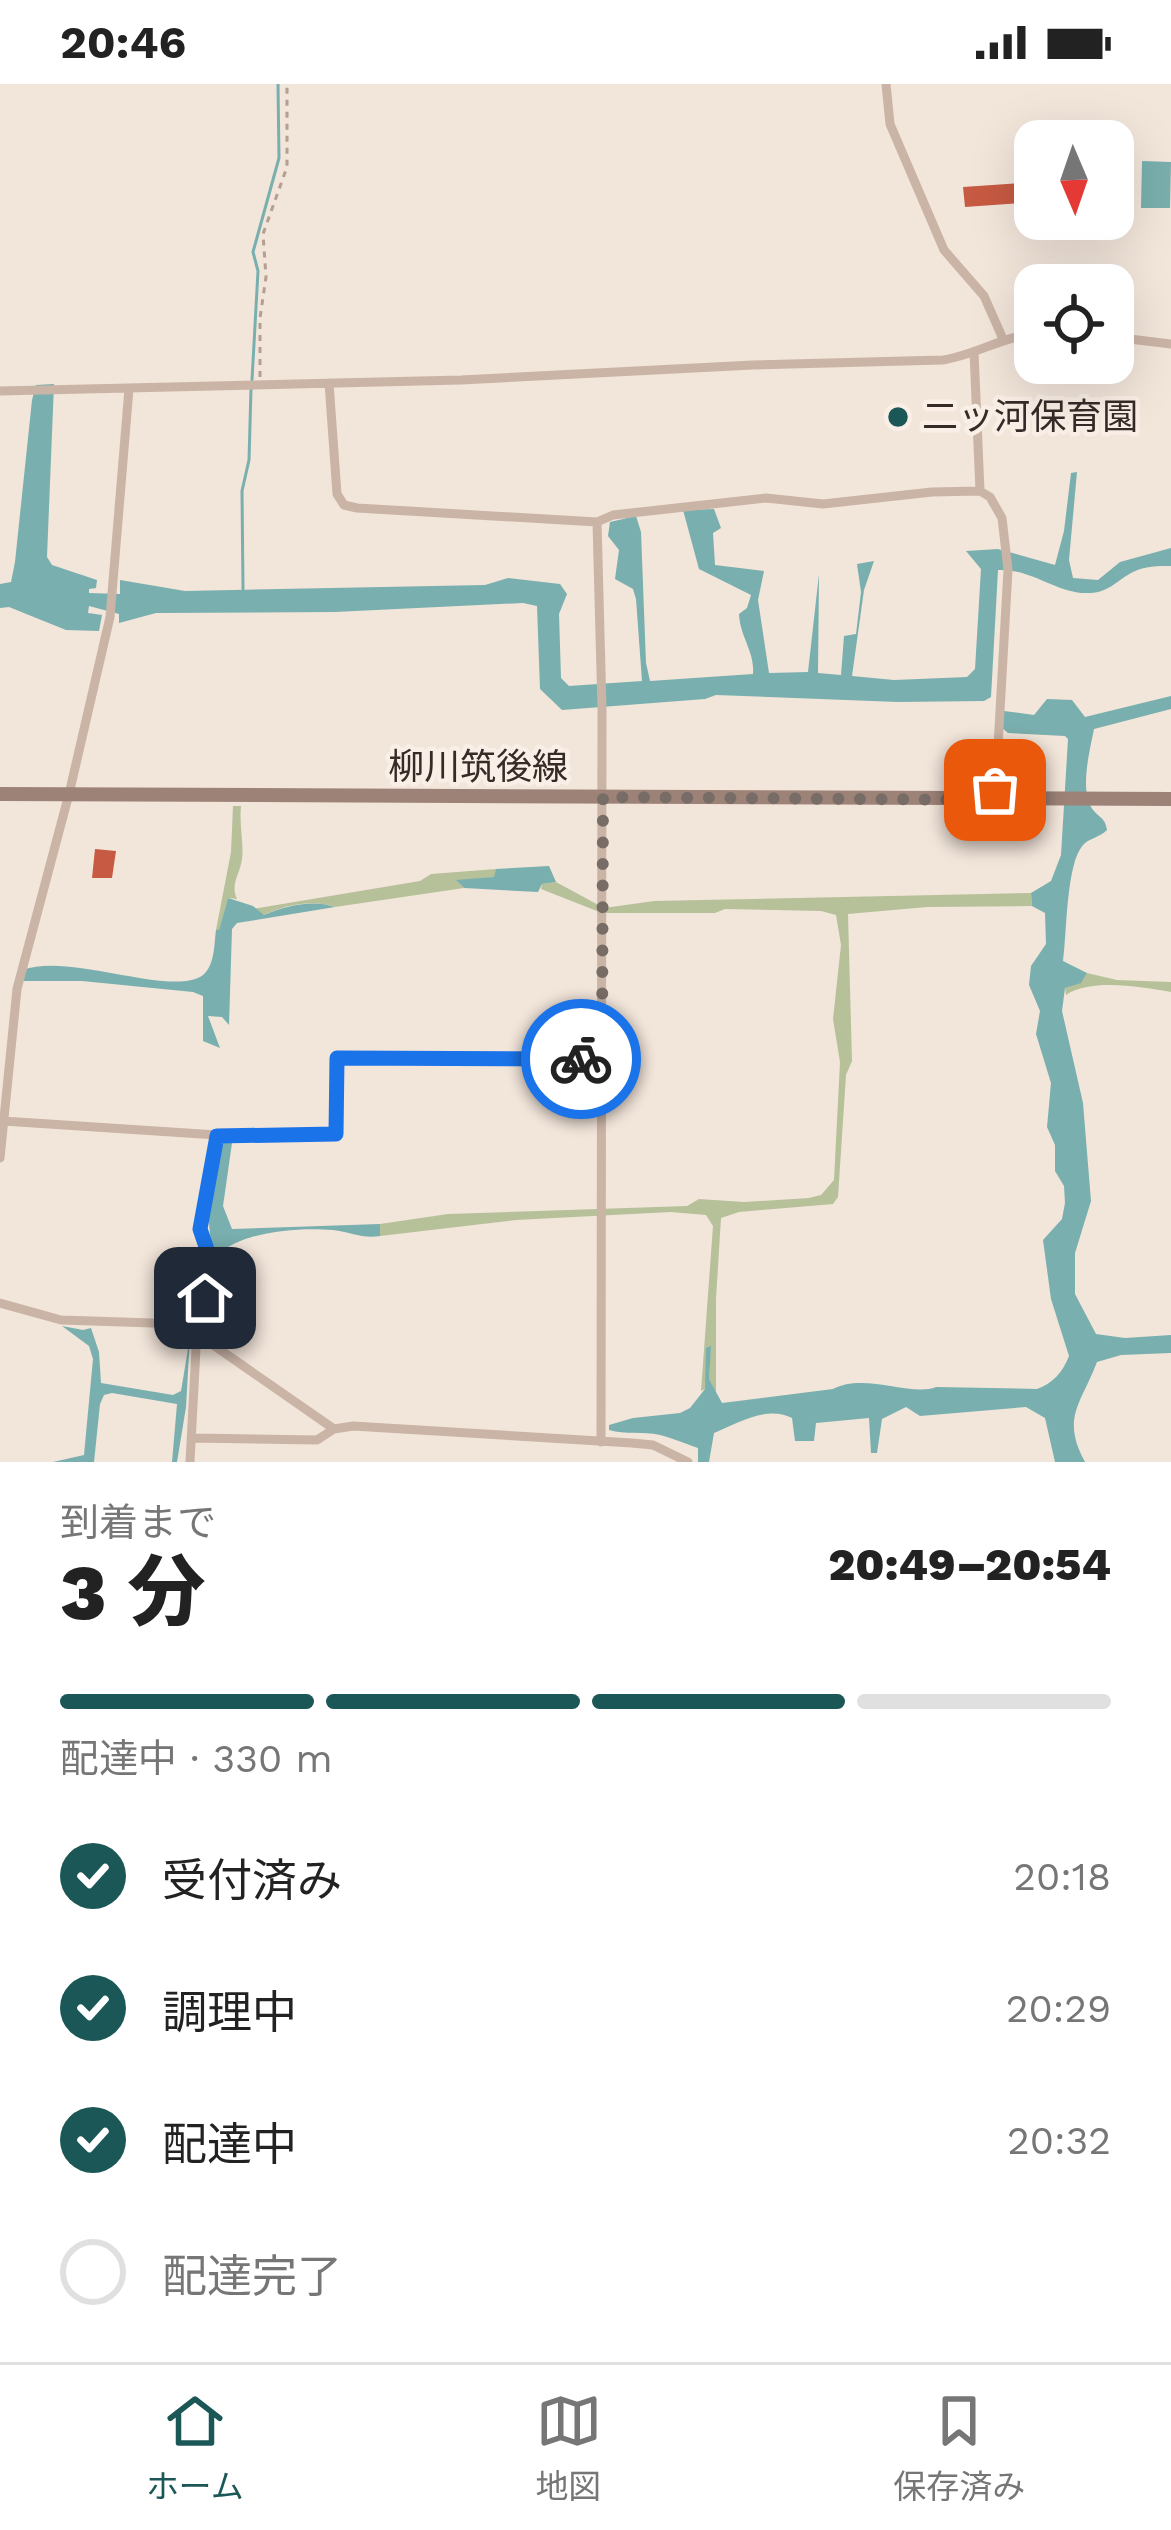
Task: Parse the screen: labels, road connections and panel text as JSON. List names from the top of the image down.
{
  "streets": {
    "main road": ["柳川筑後線"]
  },
  "places": ["二ッ河保育園"],
  "north": "bottom",
  "page": {
    "status": "20:46",
    "heading": ["3 分", "到着まで", "20:49–20:54"],
    "bar": "配達中 · 330 m",
    "list": [
      ["受付済み", "20:18"],
      ["調理中", "20:29"],
      ["配達中", "20:32"],
      "配達完了"
    ],
    "tabs": ["ホーム", "地図", "保存済み"]
  }
}
